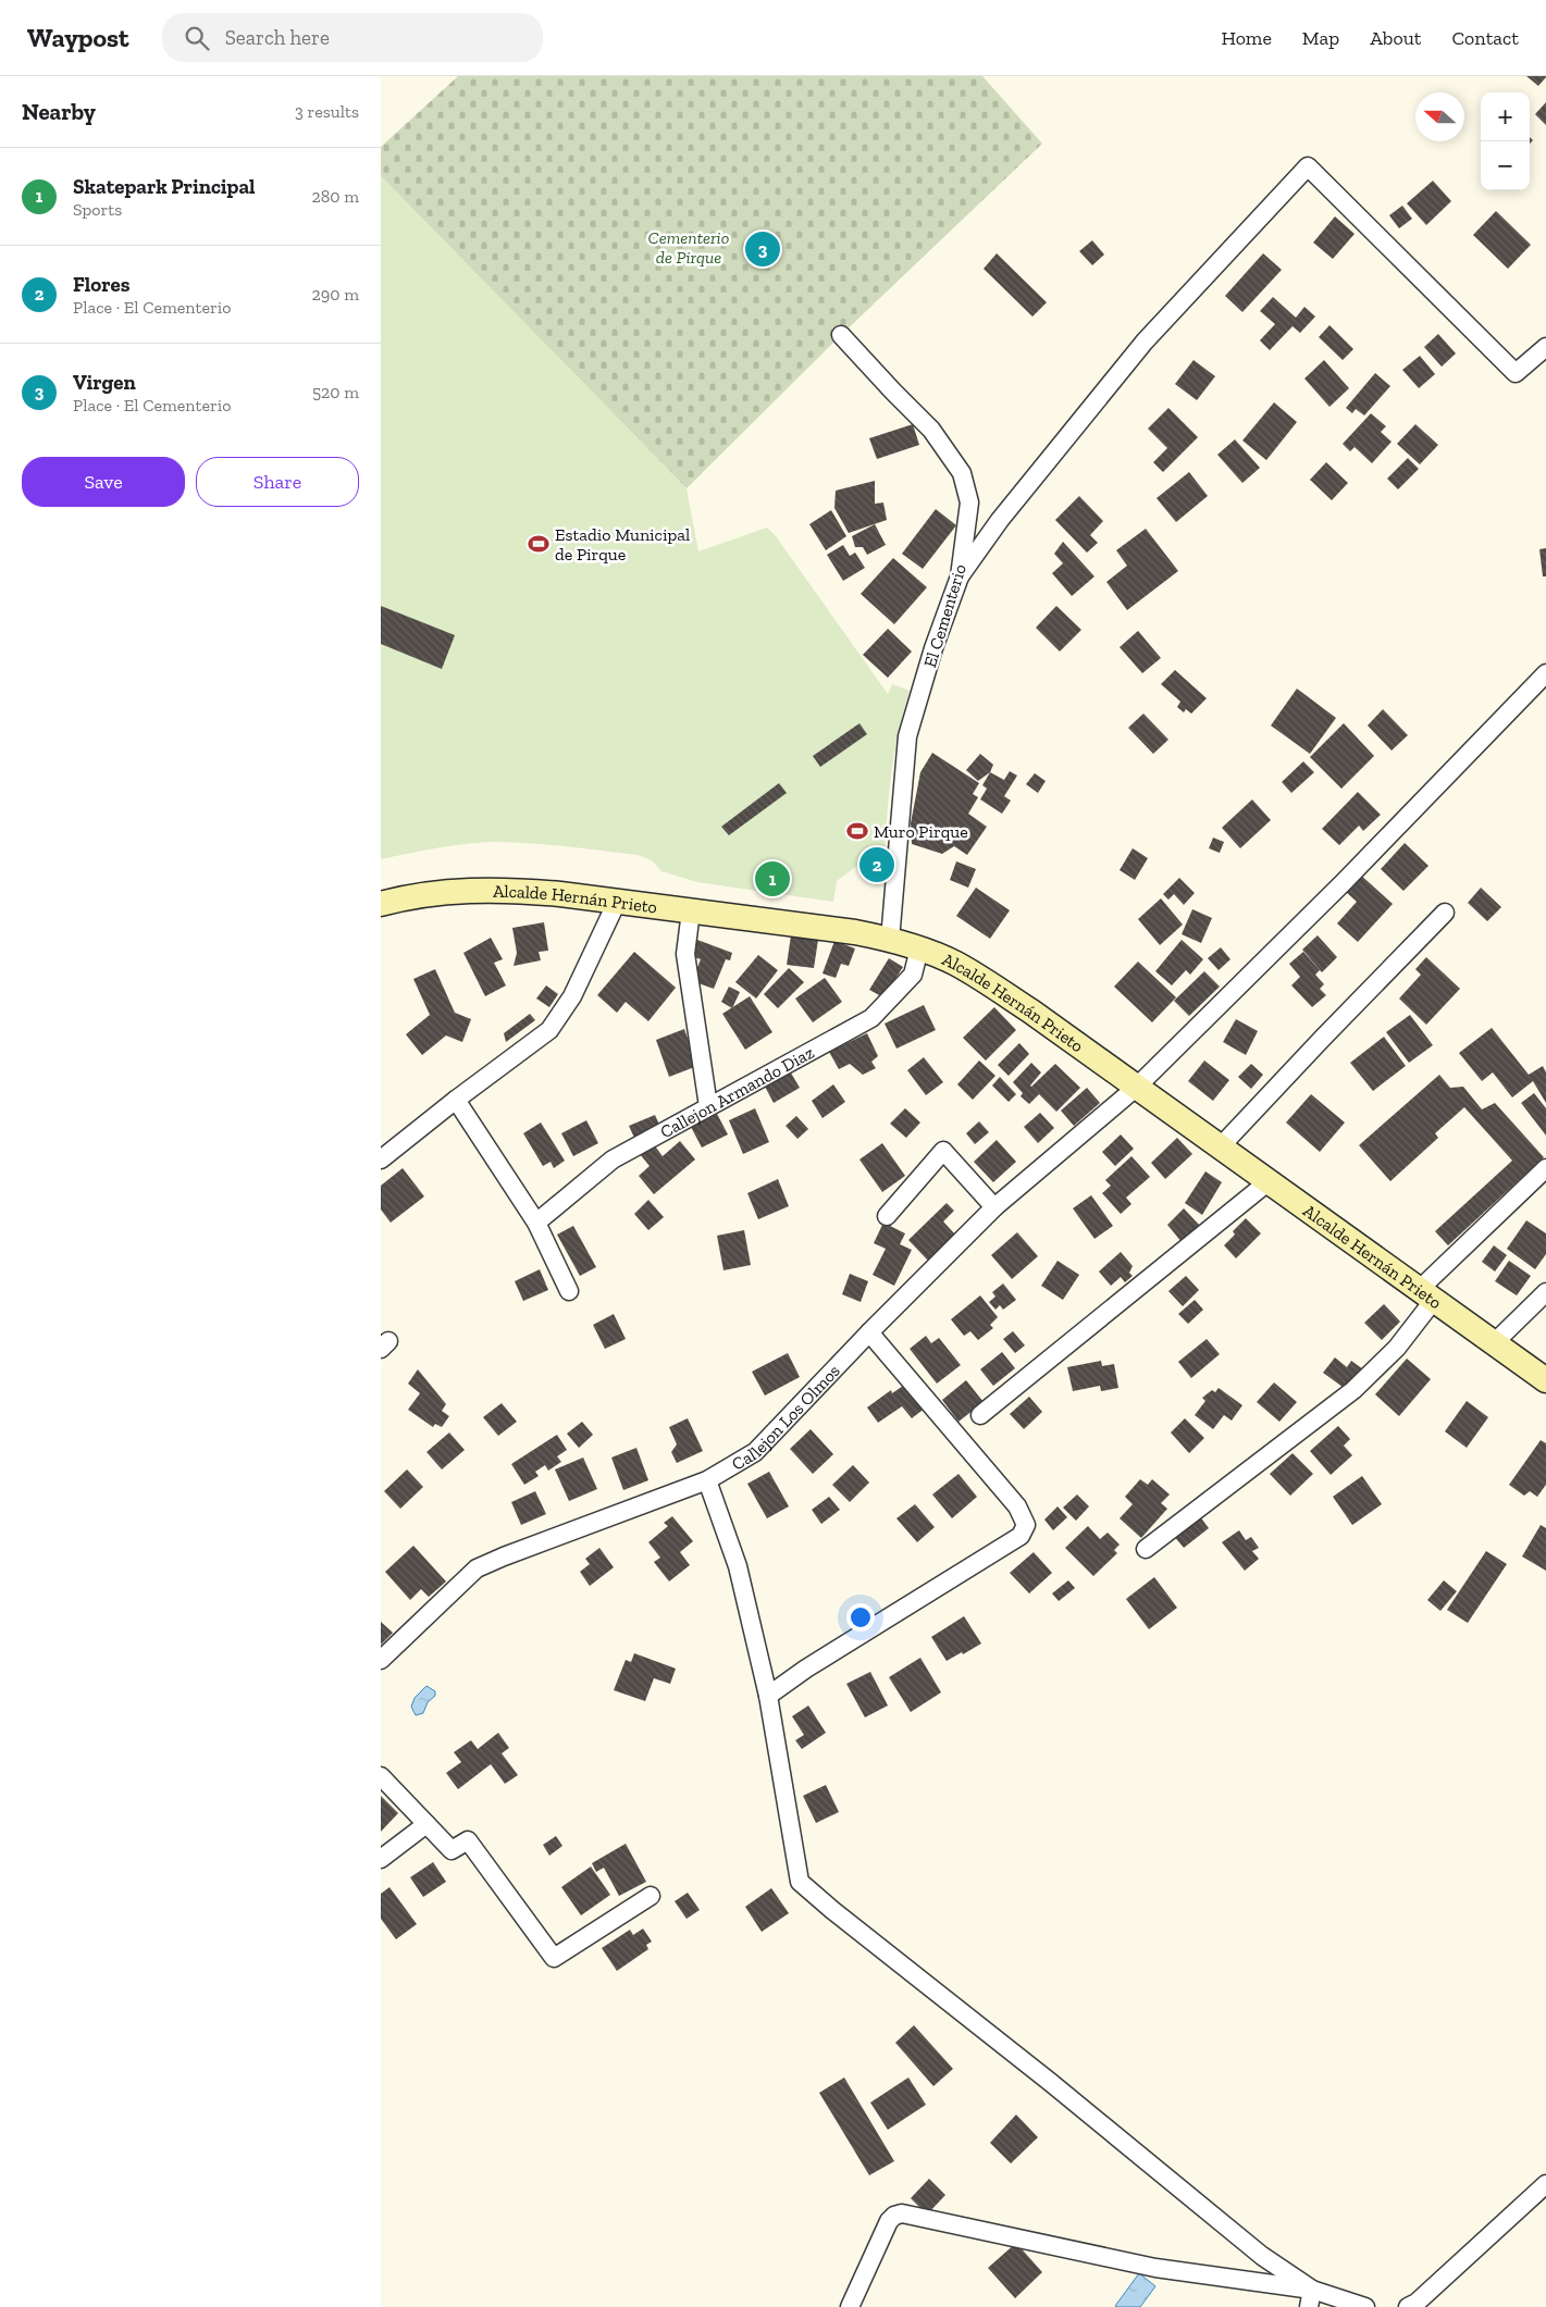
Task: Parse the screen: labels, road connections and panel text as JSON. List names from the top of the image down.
{
  "streets": {
    "main road": ["Alcalde Hernán Prieto"],
    "street": ["El Cementerio", "Callejon Armando Diaz", "Callejon Los Olmos"]
  },
  "crossings": [
    ["El Cementerio", "Alcalde Hernán Prieto"],
    ["Alcalde Hernán Prieto", "Callejon Armando Diaz"],
    ["Alcalde Hernán Prieto", "Callejon Los Olmos"]
  ],
  "parks": ["Cementerio de Pirque"],
  "places": {
    "sports": ["Estadio Municipal de Pirque", "Muro Pirque"]
  },
  "north": "left",
  "page": {
    "header": "Waypost",
    "search": "Search here",
    "nav": [
      "Home",
      "Map",
      "About",
      "Contact"
    ],
    "heading": ["Nearby", "3 results"],
    "map_buttons": ["+", "−"],
    "list": [
      {
        "mark": "1",
        "name": "Skatepark Principal",
        "note": "Sports",
        "value": "280 m"
      },
      {
        "mark": "2",
        "name": "Flores",
        "note": "Place · El Cementerio",
        "value": "290 m"
      },
      {
        "mark": "3",
        "name": "Virgen",
        "note": "Place · El Cementerio",
        "value": "520 m"
      }
    ],
    "pins": ["3", "2", "1"],
    "buttons": ["Save", "Share"]
  }
}
